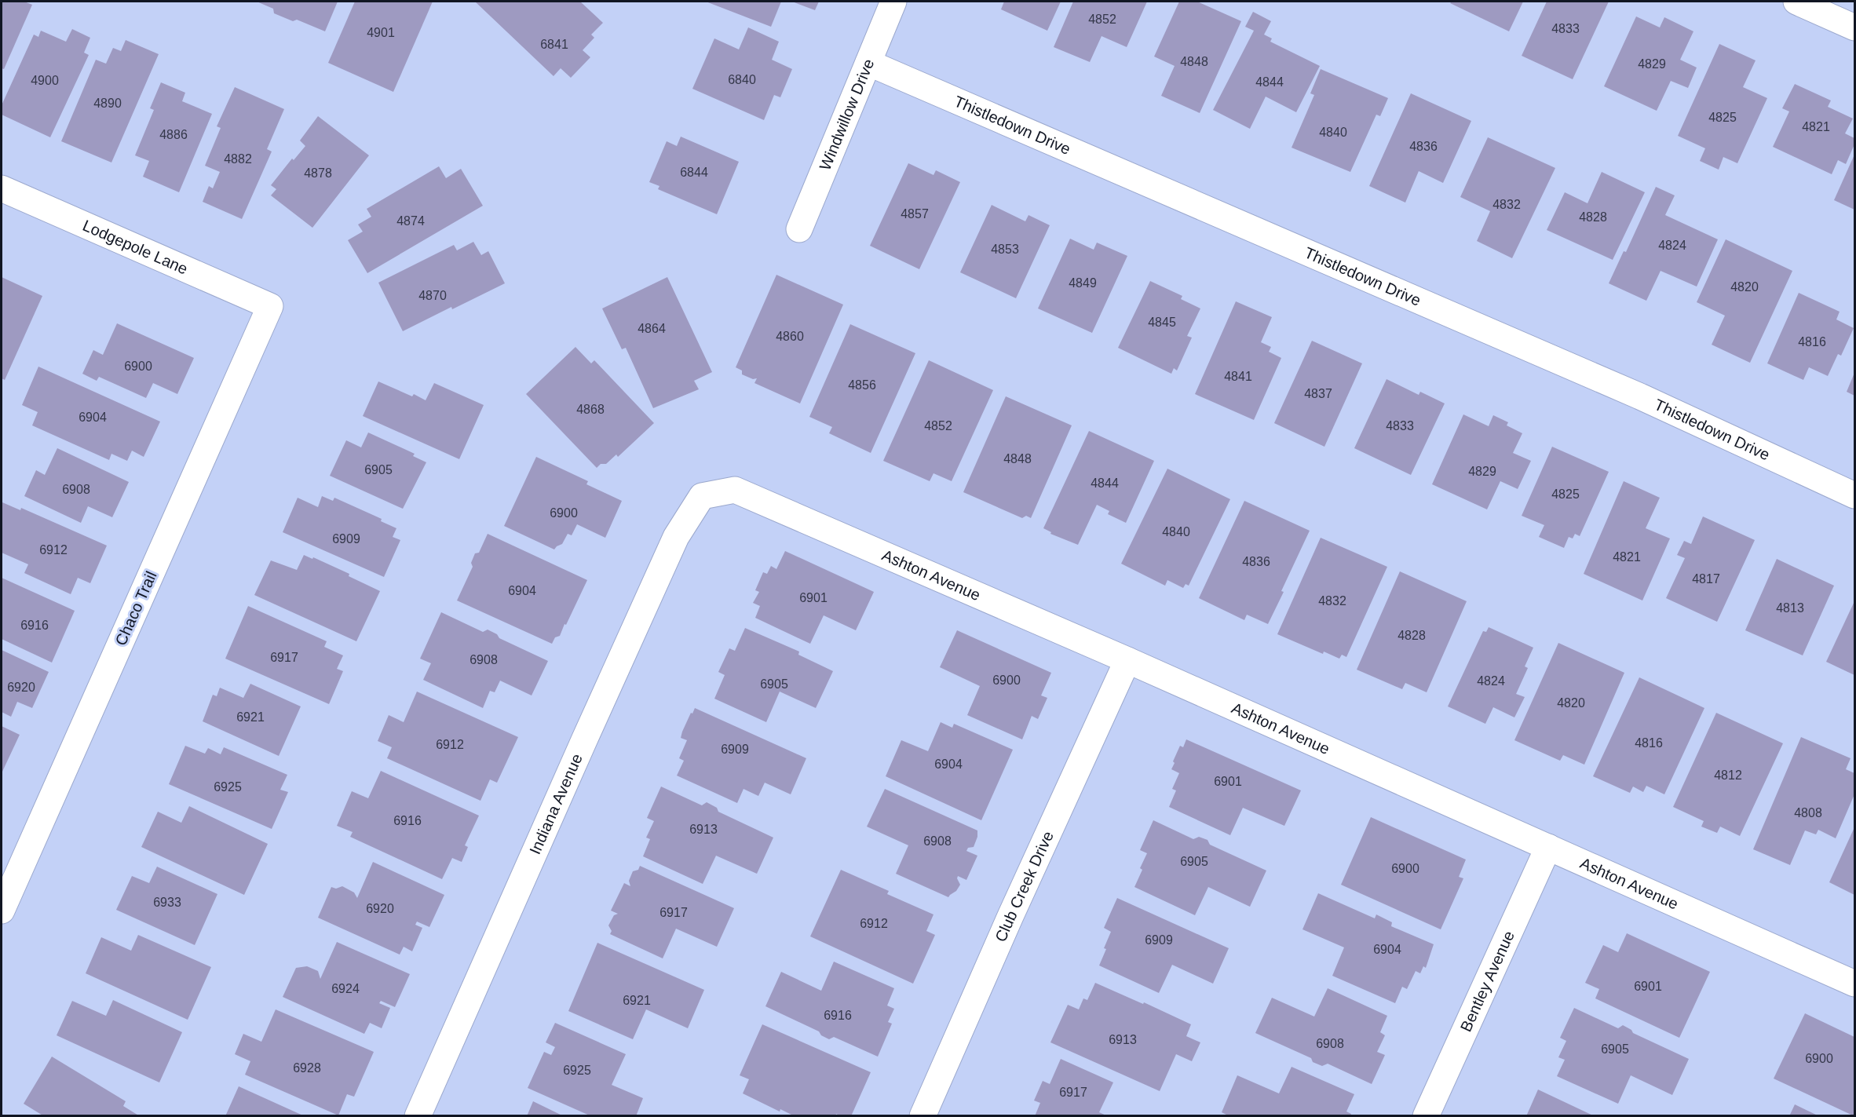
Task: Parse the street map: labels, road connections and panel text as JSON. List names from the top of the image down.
{
  "streets": {
    "street": [
      "Windwillow Drive",
      "Thistledown Drive",
      "Lodgepole Lane",
      "Ashton Avenue",
      "Chaco Trail",
      "Indiana Avenue",
      "Club Creek Drive",
      "Bentley Avenue"
    ]
  },
  "crossings": [
    ["Windwillow Drive", "Thistledown Drive"],
    ["Lodgepole Lane", "Chaco Trail"],
    ["Ashton Avenue", "Indiana Avenue"],
    ["Ashton Avenue", "Club Creek Drive"],
    ["Ashton Avenue", "Bentley Avenue"]
  ],
  "house_numbers": [
    "4852",
    "4833",
    "4901",
    "6841",
    "4848",
    "4829",
    "6840",
    "4900",
    "4844",
    "4890",
    "4825",
    "4821",
    "4840",
    "4886",
    "4836",
    "4882",
    "6844",
    "4878",
    "4832",
    "4857",
    "4828",
    "4874",
    "4824",
    "4853",
    "4849",
    "4820",
    "4870",
    "4845",
    "4864",
    "4860",
    "4816",
    "6900",
    "4841",
    "4856",
    "4837",
    "4868",
    "6904",
    "4852",
    "4833",
    "4848",
    "6905",
    "4829",
    "4844",
    "6908",
    "4825",
    "6900",
    "4840",
    "6909",
    "6912",
    "4821",
    "4836",
    "4817",
    "6904",
    "6901",
    "4832",
    "4813",
    "6916",
    "4828",
    "6917",
    "6908",
    "6900",
    "4824",
    "6905",
    "6920",
    "4820",
    "6921",
    "4816",
    "6912",
    "6909",
    "6904",
    "4812",
    "6901",
    "6925",
    "4808",
    "6916",
    "6913",
    "6908",
    "6905",
    "6900",
    "6933",
    "6920",
    "6917",
    "6912",
    "6909",
    "6904",
    "6901",
    "6924",
    "6921",
    "6916",
    "6913",
    "6908",
    "6905",
    "6900",
    "6928",
    "6925",
    "6917"
  ]
}
